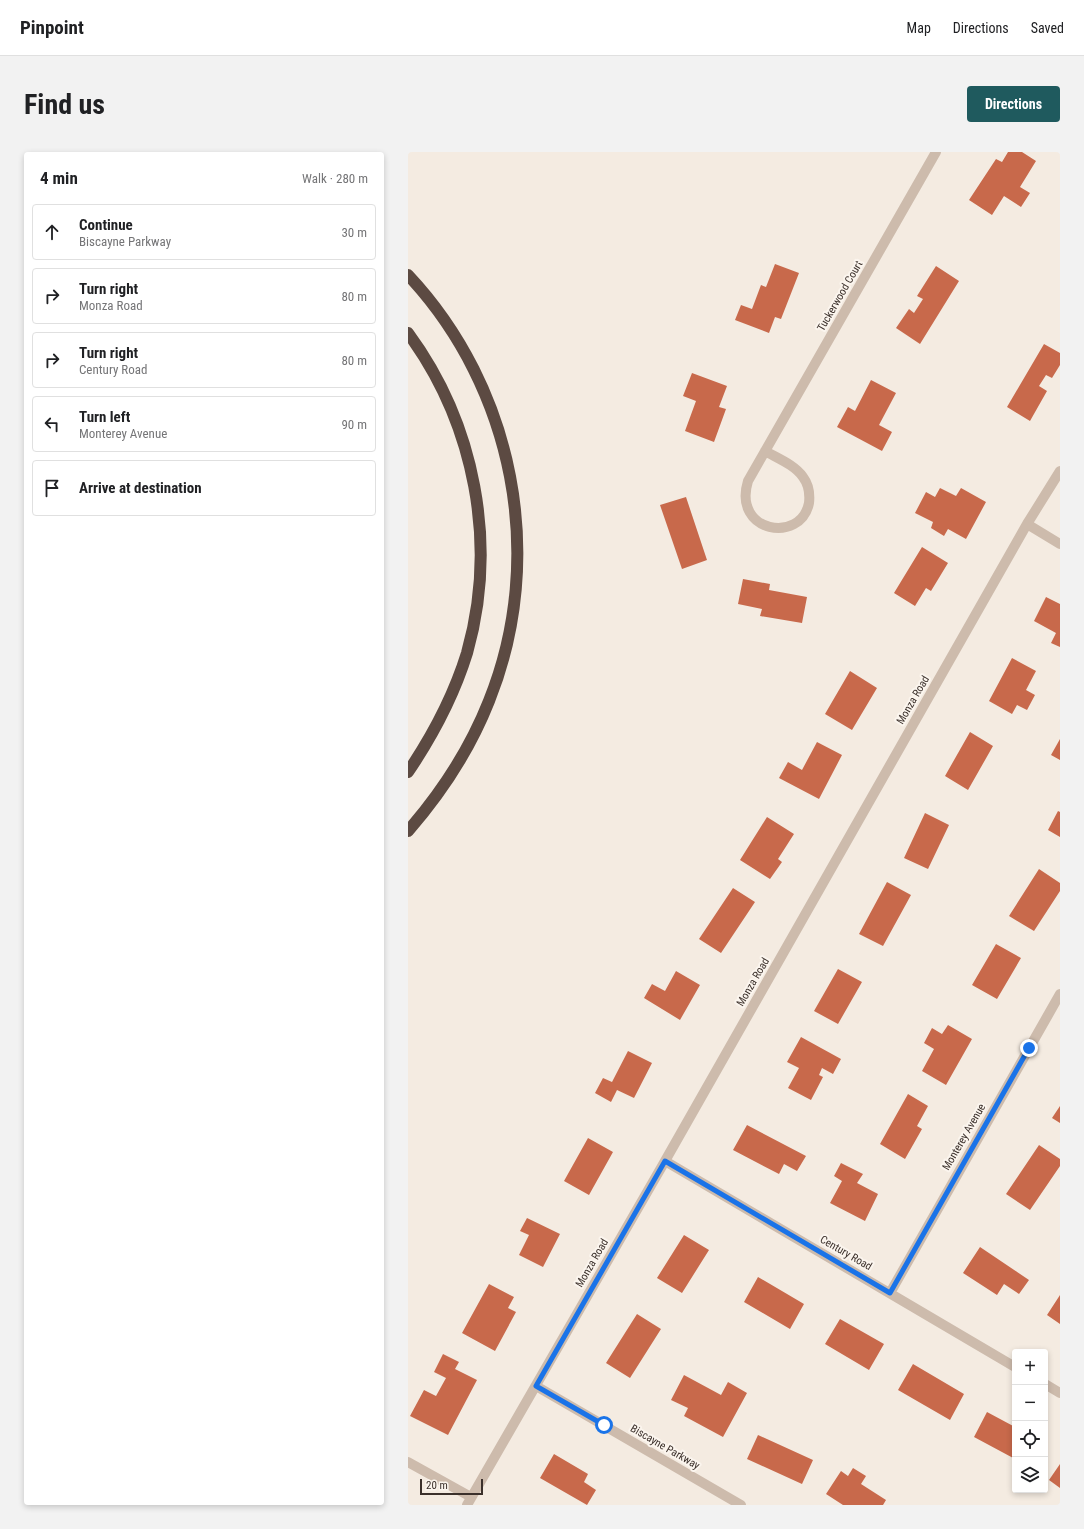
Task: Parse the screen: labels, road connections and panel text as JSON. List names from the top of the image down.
{
  "streets": {
    "street": [
      "Tuckerwood Court",
      "Monza Road",
      "Monterey Avenue",
      "Century Road",
      "Biscayne Parkway"
    ]
  },
  "crossings": [
    ["Monza Road", "Century Road"],
    ["Monza Road", "Biscayne Parkway"],
    ["Monterey Avenue", "Century Road"]
  ],
  "scale_bar": "20 m",
  "page": {
    "header": "Pinpoint",
    "nav": ["Map", "Directions", "Saved"],
    "buttons": "Directions",
    "title": "Find us",
    "heading": ["4 min", "Walk · 280 m"],
    "list": [
      ["Continue", "Biscayne Parkway", "30 m"],
      ["Turn right", "Monza Road", "80 m"],
      ["Turn right", "Century Road", "80 m"],
      ["Turn left", "Monterey Avenue", "90 m"],
      "Arrive at destination"
    ],
    "map_buttons": ["+", "−"],
    "scale": "20 m"
  }
}
